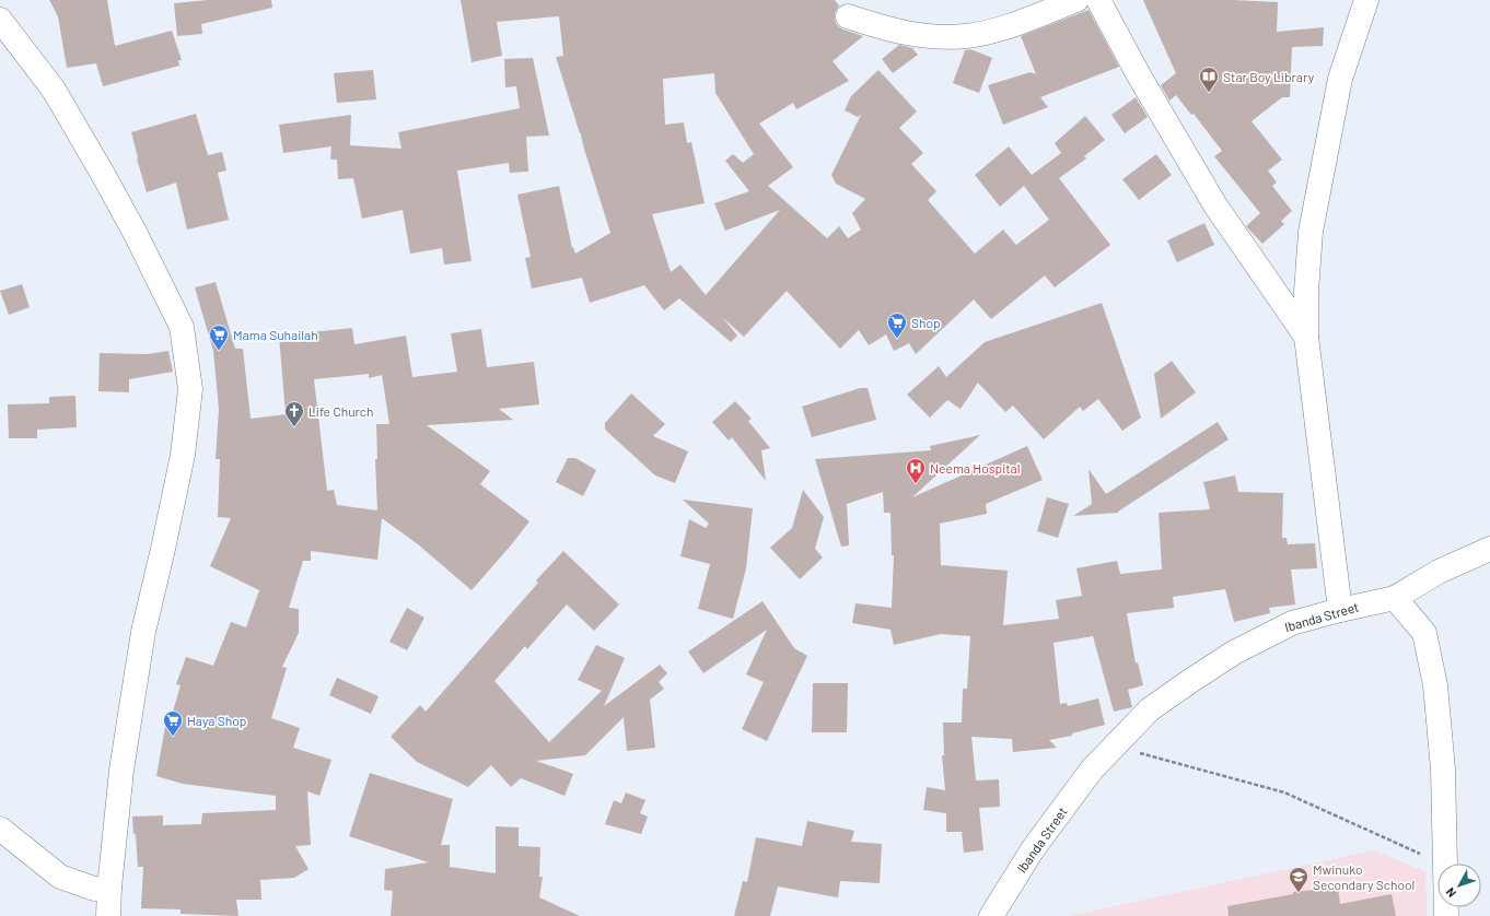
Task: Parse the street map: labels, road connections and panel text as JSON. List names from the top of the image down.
{
  "streets": {
    "street": ["Ibanda Street"]
  },
  "places": {
    "library": ["Star Boy Library"],
    "supermarket": ["Shop", "Mama Suhailah", "Haya Shop"],
    "church": ["Life Church"],
    "hospital": ["Neema Hospital"],
    "school or university": ["Mwinuko Secondary School"]
  },
  "north": "bottom left"
}
